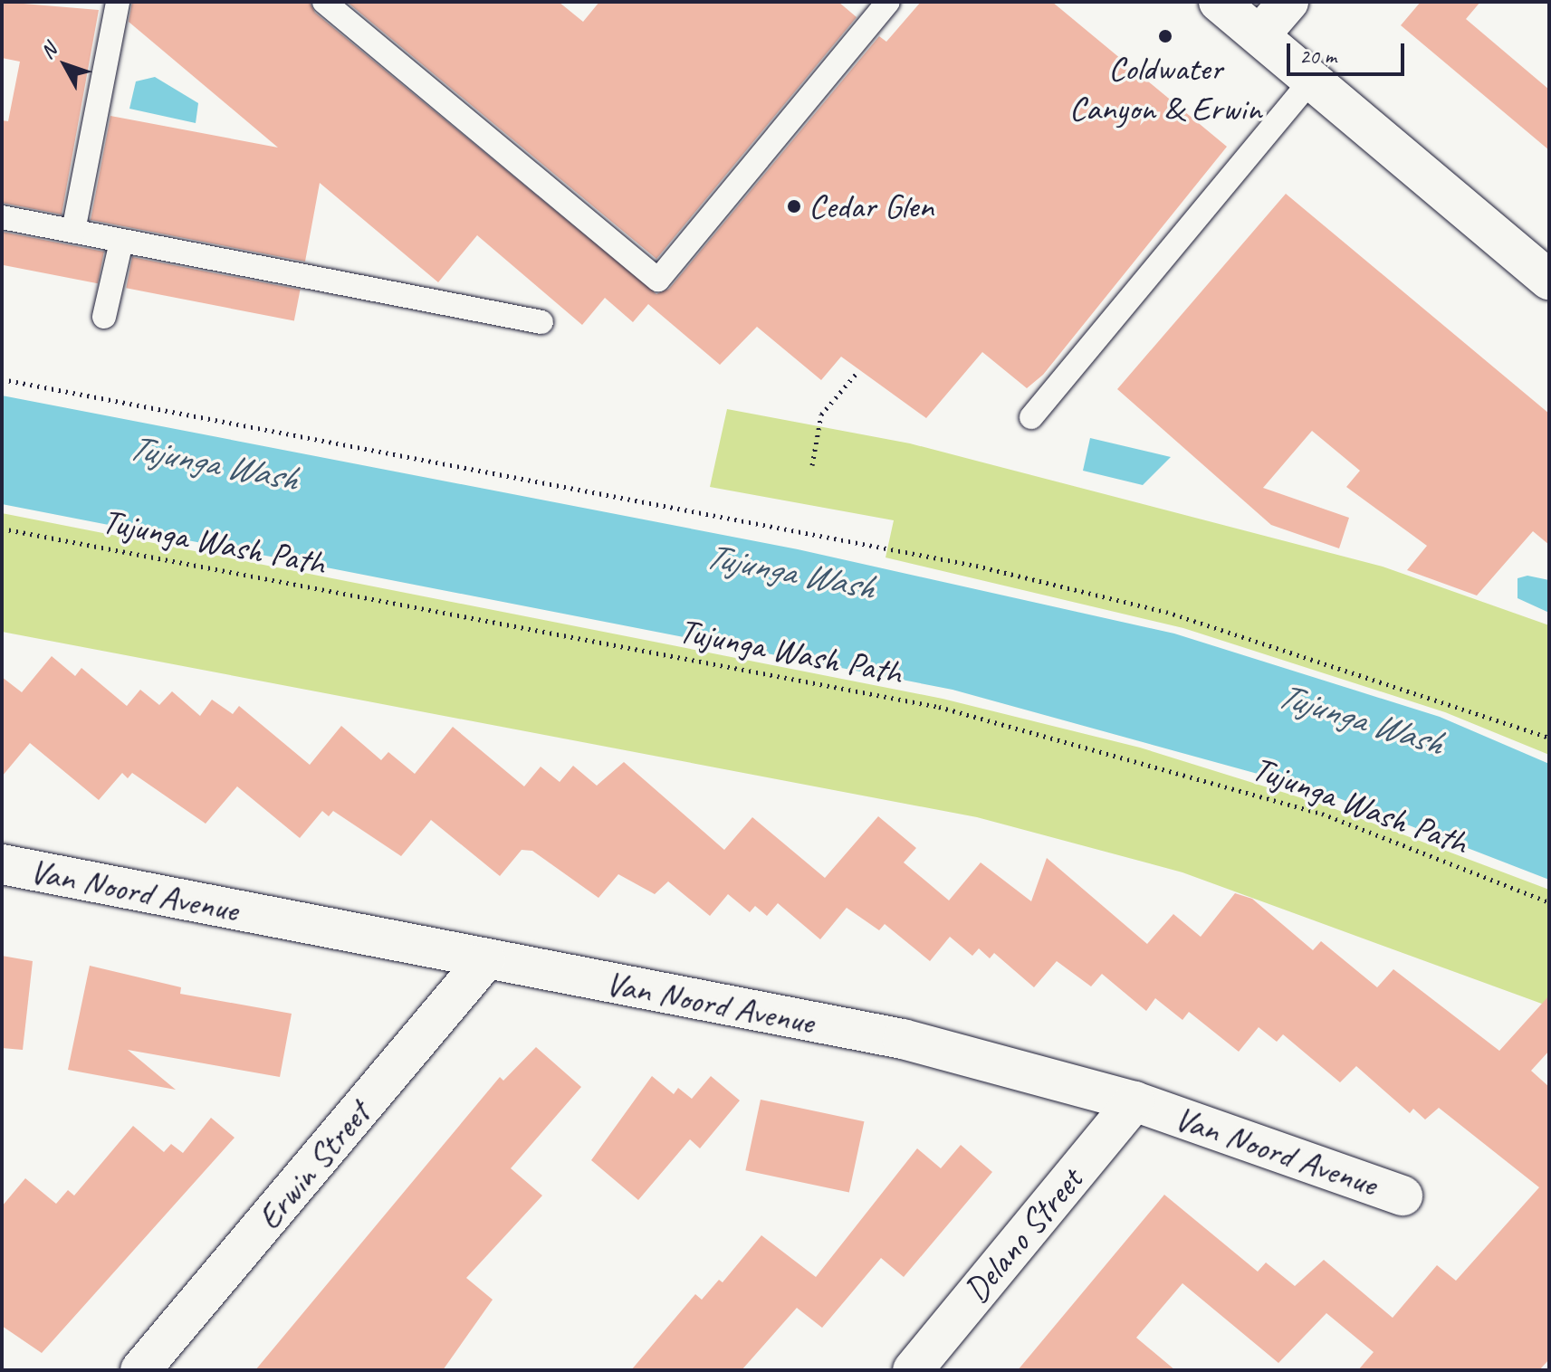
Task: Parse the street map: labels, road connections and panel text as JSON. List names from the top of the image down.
{
  "streets": {
    "street": ["Van Noord Avenue", "Erwin Street", "Delano Street"],
    "path": ["Tujunga Wash Path"]
  },
  "crossings": [
    ["Van Noord Avenue", "Erwin Street"],
    ["Van Noord Avenue", "Delano Street"]
  ],
  "water": ["Tujunga Wash"],
  "places": ["Coldwater Canyon & Erwin", "Cedar Glen"],
  "scale_bar": "20 m",
  "north": "top left"
}
